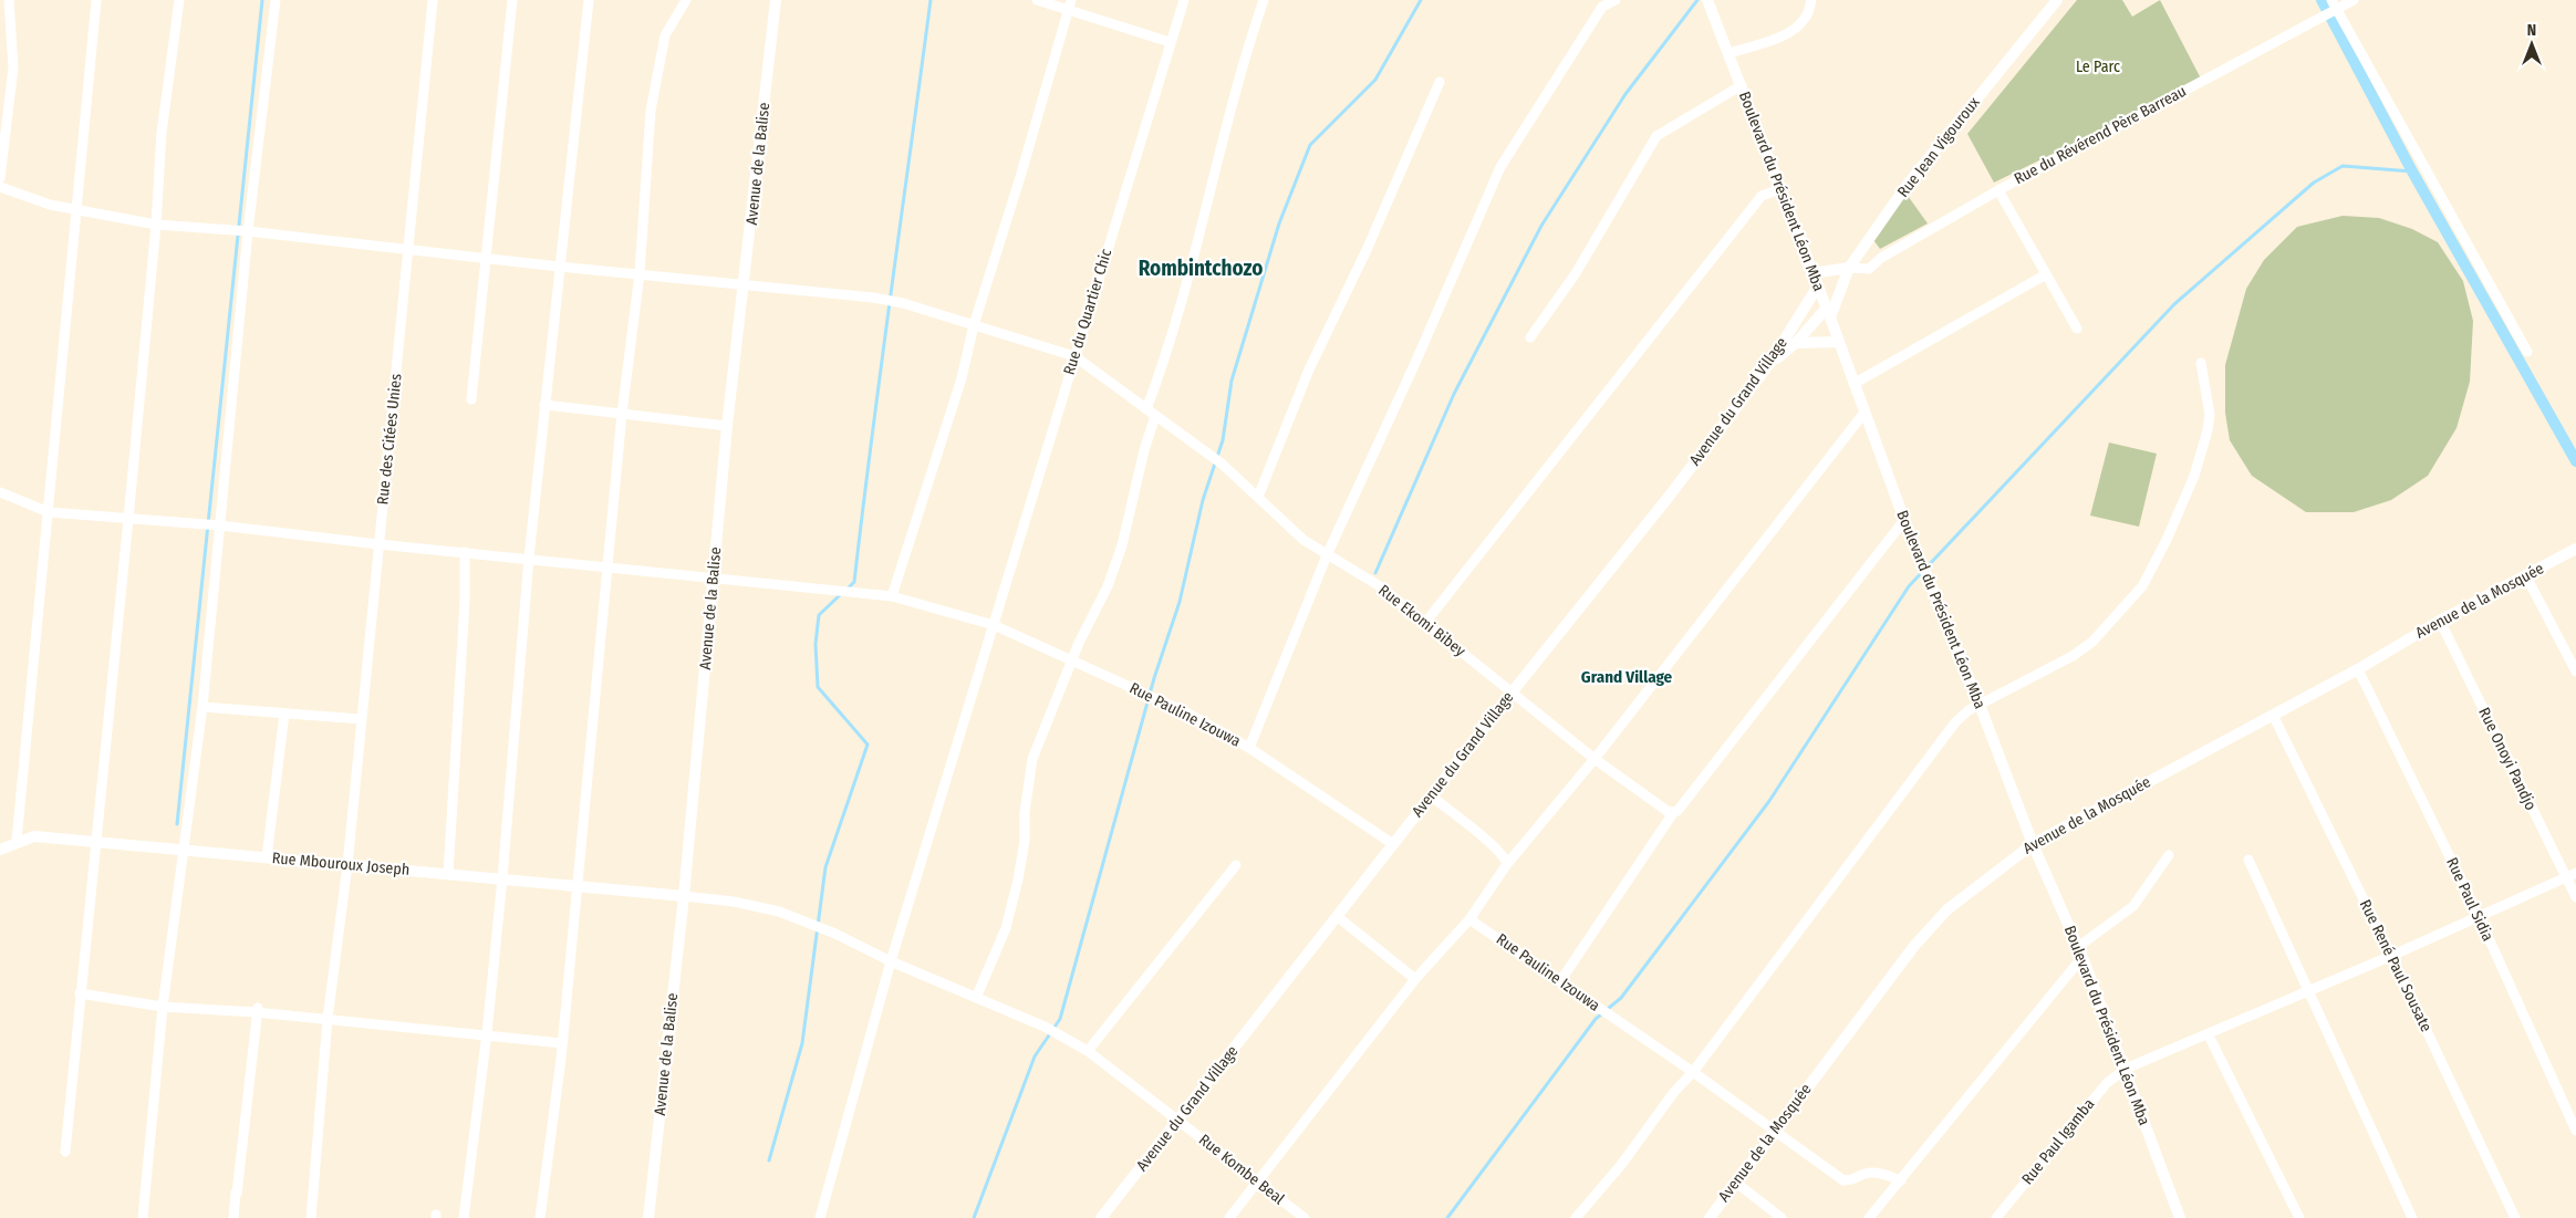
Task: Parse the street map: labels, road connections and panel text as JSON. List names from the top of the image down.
{
  "streets": {
    "street": [
      "Rue du Révérend Père Barreau",
      "Rue Jean Vigouroux",
      "Avenue de la Balise",
      "Boulevard du Président Léon Mba",
      "Rue du Quartier Chic",
      "Avenue du Grand Village",
      "Rue des Citées Unies",
      "Avenue de la Mosquée",
      "Rue Ekomi Bibey",
      "Rue Pauline Izouwa",
      "Rue Onoyi Pandjo",
      "Rue Mbouroux Joseph",
      "Rue Paul Sidia",
      "Rue René Paul Sousate",
      "Rue Paul Igamba",
      "Rue Kombe Beal"
    ]
  },
  "crossings": [
    ["Rue du Révérend Père Barreau", "Rue Jean Vigouroux"],
    ["Rue Jean Vigouroux", "Boulevard du Président Léon Mba"],
    ["Avenue de la Balise", "Rue Ekomi Bibey"],
    ["Avenue de la Balise", "Rue Pauline Izouwa"],
    ["Avenue de la Balise", "Rue Mbouroux Joseph"],
    ["Avenue de la Balise", "Rue Kombe Beal"],
    ["Boulevard du Président Léon Mba", "Avenue du Grand Village"],
    ["Boulevard du Président Léon Mba", "Avenue de la Mosquée"],
    ["Boulevard du Président Léon Mba", "Rue Paul Igamba"],
    ["Rue du Quartier Chic", "Rue Ekomi Bibey"],
    ["Rue du Quartier Chic", "Rue Pauline Izouwa"],
    ["Rue du Quartier Chic", "Rue Kombe Beal"],
    ["Avenue du Grand Village", "Rue Ekomi Bibey"],
    ["Avenue du Grand Village", "Rue Pauline Izouwa"],
    ["Avenue du Grand Village", "Rue Kombe Beal"],
    ["Rue des Citées Unies", "Rue Ekomi Bibey"],
    ["Rue des Citées Unies", "Rue Mbouroux Joseph"],
    ["Avenue de la Mosquée", "Rue Pauline Izouwa"],
    ["Avenue de la Mosquée", "Rue Onoyi Pandjo"],
    ["Avenue de la Mosquée", "Rue Paul Sidia"],
    ["Avenue de la Mosquée", "Rue René Paul Sousate"],
    ["Rue Onoyi Pandjo", "Rue Paul Igamba"],
    ["Rue Mbouroux Joseph", "Rue Kombe Beal"],
    ["Rue Paul Sidia", "Rue Paul Igamba"],
    ["Rue René Paul Sousate", "Rue Paul Igamba"]
  ],
  "districts": ["Rombintchozo", "Grand Village"],
  "parks": ["Le Parc"],
  "north": "top"
}
